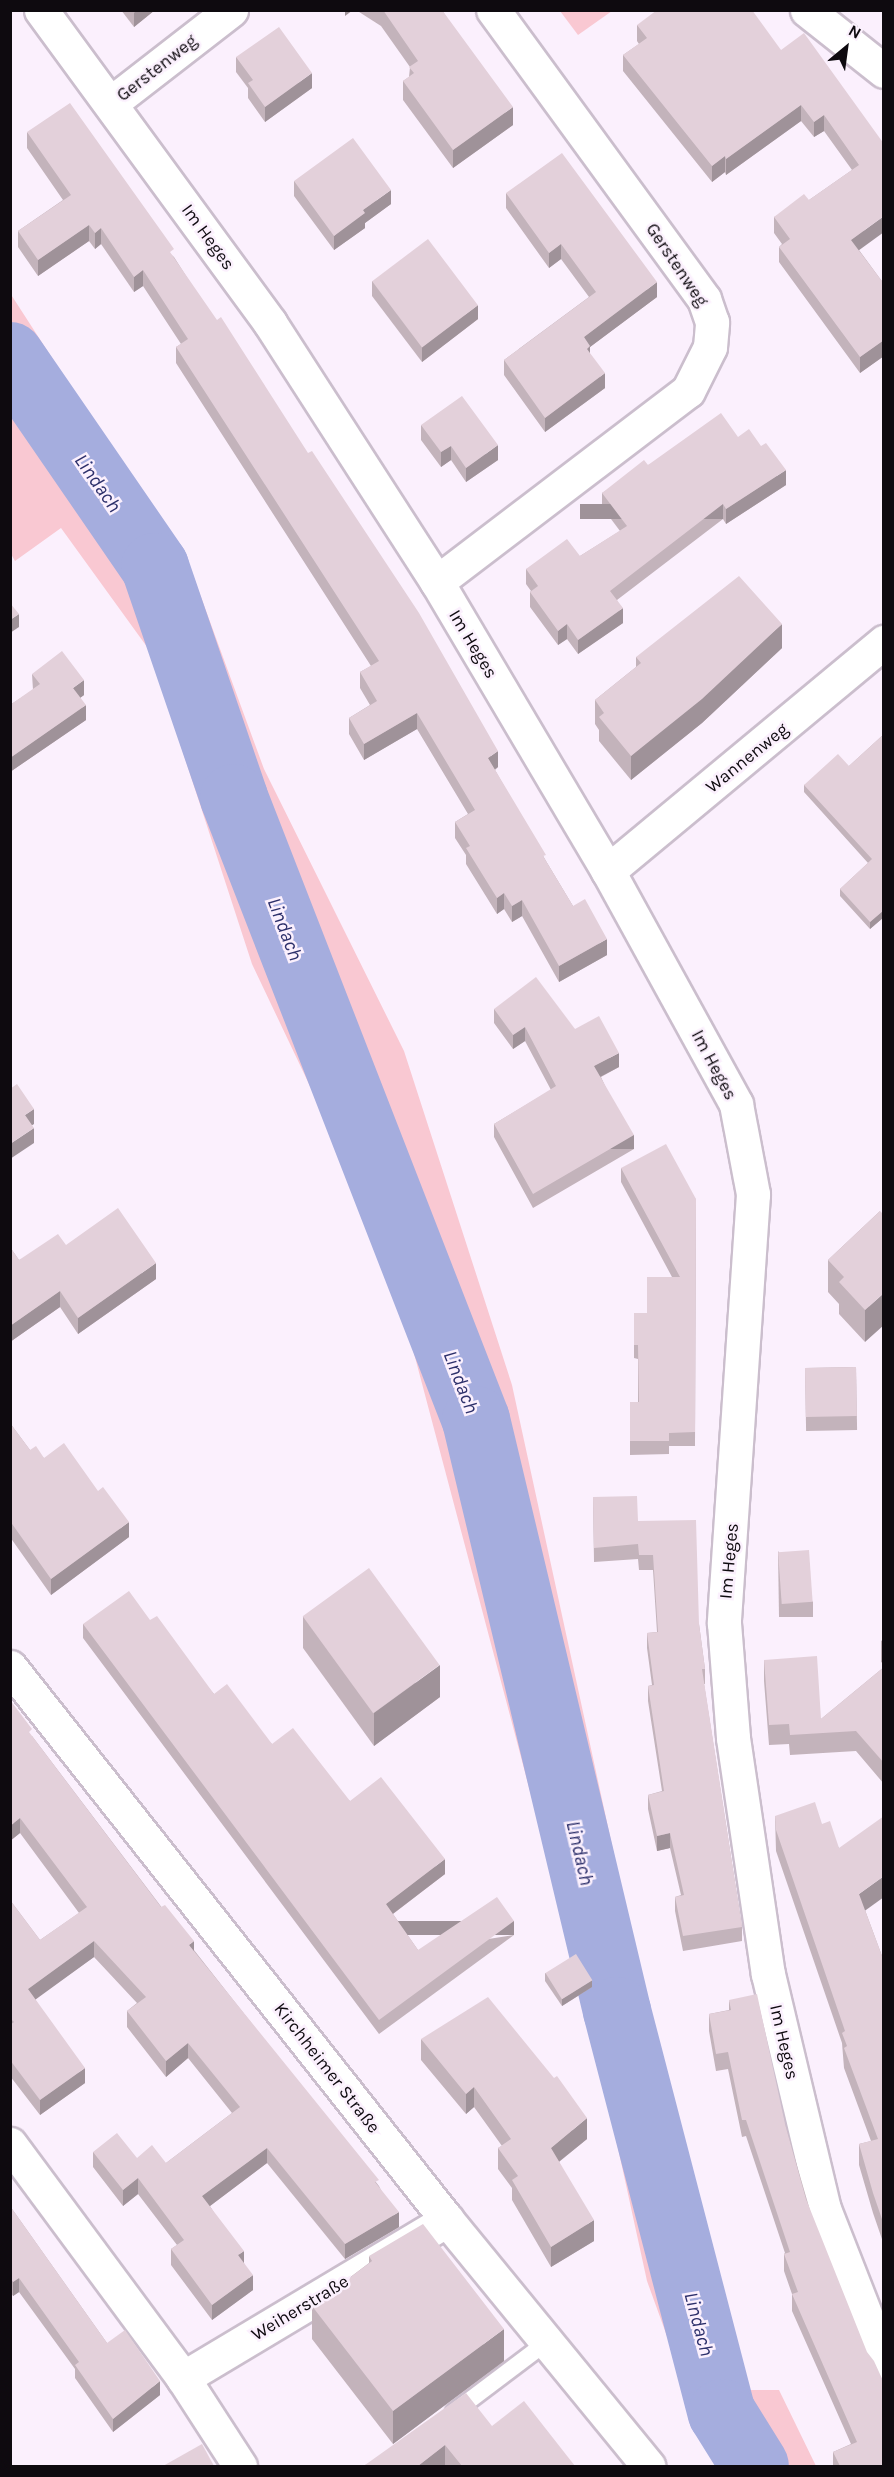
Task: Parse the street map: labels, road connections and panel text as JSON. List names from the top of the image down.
{
  "streets": {
    "street": [
      "Gerstenweg",
      "Im Heges",
      "Wannenweg",
      "Kirchheimer Straße",
      "Weiherstraße"
    ]
  },
  "crossings": [
    ["Gerstenweg", "Im Heges"],
    ["Im Heges", "Wannenweg"],
    ["Kirchheimer Straße", "Weiherstraße"]
  ],
  "water": ["Lindach"],
  "north": "top right"
}
